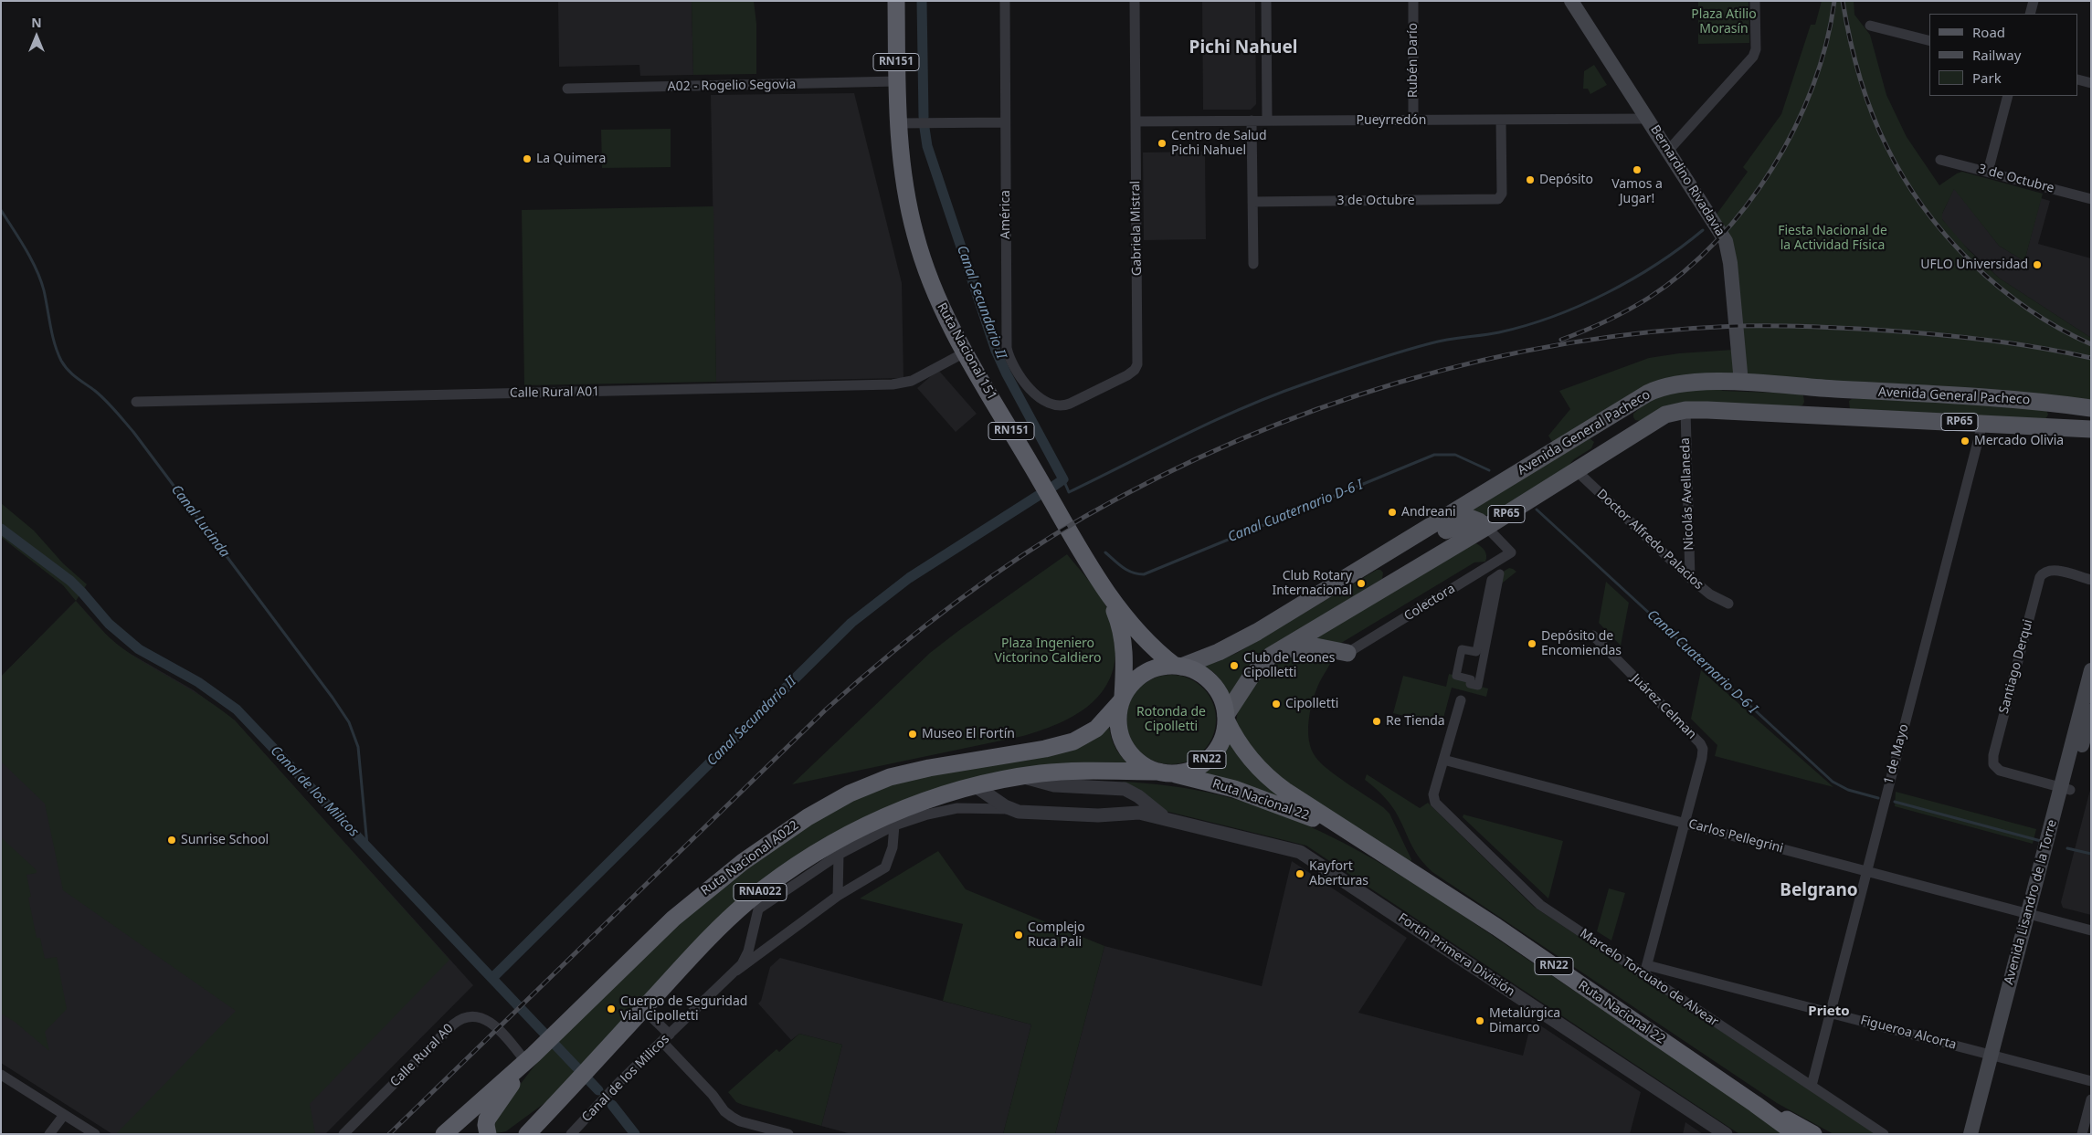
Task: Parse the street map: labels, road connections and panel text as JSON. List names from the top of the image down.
{
  "streets": {
    "highway": [
      "RN151",
      "Ruta Nacional 151",
      "RN22",
      "Ruta Nacional 22",
      "Ruta Nacional A022",
      "RNA022"
    ],
    "main road": [
      "Bernardino Rivadavia",
      "Avenida General Pacheco",
      "RP65",
      "Avenida Lisandro de la Torre"
    ],
    "street": [
      "Rubén Darío",
      "A02 - Rogelio Segovia",
      "Pueyrredón",
      "3 de Octubre",
      "América",
      "Gabriela Mistral",
      "Calle Rural A01",
      "Nicolás Avellaneda",
      "Doctor Alfredo Palacios",
      "Colectora",
      "Santiago Derqui",
      "Juárez Celman",
      "1 de Mayo",
      "Carlos Pellegrini",
      "Fortín Primera División",
      "Marcelo Torcuato de Alvear",
      "Figueroa Alcorta",
      "Calle Rural A0",
      "Canal de los Milicos"
    ]
  },
  "crossings": [
    ["Rubén Darío", "Pueyrredón"],
    ["A02 - Rogelio Segovia", "Ruta Nacional 151"],
    ["Pueyrredón", "3 de Octubre"],
    ["Pueyrredón", "Bernardino Rivadavia"],
    ["Pueyrredón", "Gabriela Mistral"],
    ["Bernardino Rivadavia", "Avenida General Pacheco"],
    ["América", "Gabriela Mistral"],
    ["Ruta Nacional 151", "Calle Rural A01"],
    ["Ruta Nacional 151", "Avenida General Pacheco"],
    ["Ruta Nacional 151", "RN22"],
    ["Ruta Nacional 151", "Ruta Nacional 22"],
    ["Ruta Nacional 151", "Ruta Nacional A022"],
    ["Ruta Nacional 151", "RNA022"],
    ["Avenida General Pacheco", "Nicolás Avellaneda"],
    ["Avenida General Pacheco", "Doctor Alfredo Palacios"],
    ["Avenida General Pacheco", "Colectora"],
    ["Avenida General Pacheco", "1 de Mayo"],
    ["Avenida General Pacheco", "RN22"],
    ["Avenida General Pacheco", "Ruta Nacional 22"],
    ["Avenida General Pacheco", "Ruta Nacional A022"],
    ["Avenida General Pacheco", "RNA022"],
    ["Nicolás Avellaneda", "Doctor Alfredo Palacios"],
    ["Santiago Derqui", "Avenida Lisandro de la Torre"],
    ["Juárez Celman", "Carlos Pellegrini"],
    ["Juárez Celman", "Marcelo Torcuato de Alvear"],
    ["Juárez Celman", "Figueroa Alcorta"],
    ["1 de Mayo", "Carlos Pellegrini"],
    ["1 de Mayo", "Marcelo Torcuato de Alvear"],
    ["1 de Mayo", "Figueroa Alcorta"],
    ["RN22", "Ruta Nacional 22"],
    ["RN22", "Ruta Nacional A022"],
    ["RN22", "RNA022"],
    ["Ruta Nacional 22", "Ruta Nacional A022"],
    ["Ruta Nacional 22", "RNA022"],
    ["Carlos Pellegrini", "Avenida Lisandro de la Torre"],
    ["Carlos Pellegrini", "Marcelo Torcuato de Alvear"],
    ["Ruta Nacional A022", "RNA022"],
    ["Ruta Nacional A022", "Calle Rural A0"],
    ["RNA022", "Fortín Primera División"],
    ["RNA022", "Canal de los Milicos"],
    ["Avenida Lisandro de la Torre", "Figueroa Alcorta"],
    ["Marcelo Torcuato de Alvear", "Figueroa Alcorta"]
  ],
  "districts": ["Pichi Nahuel", "Belgrano", "Prieto"],
  "water": [
    "Canal Secundario II",
    "Canal Cuaternario D-6 I",
    "Canal Lucinda",
    "Canal de los Milicos"
  ],
  "parks": [
    "Plaza Atilio Morasín",
    "Fiesta Nacional de la Actividad Física",
    "Plaza Ingeniero Victorino Caldiero",
    "Rotonda de Cipolletti"
  ],
  "places": [
    "Centro de Salud Pichi Nahuel",
    "La Quimera",
    "Vamos a Jugar!",
    "Depósito",
    "UFLO Universidad",
    "Mercado Olivia",
    "Andreani",
    "Club Rotary Internacional",
    "Depósito de Encomiendas",
    "Club de Leones Cipolletti",
    "Cipolletti",
    "Re Tienda",
    "Museo El Fortín",
    "Sunrise School",
    "Kayfort Aberturas",
    "Complejo Ruca Pali",
    "Cuerpo de Seguridad Vial Cipolletti",
    "Metalúrgica Dimarco"
  ],
  "legend": ["Road", "Railway", "Park"],
  "north": "top"
}
